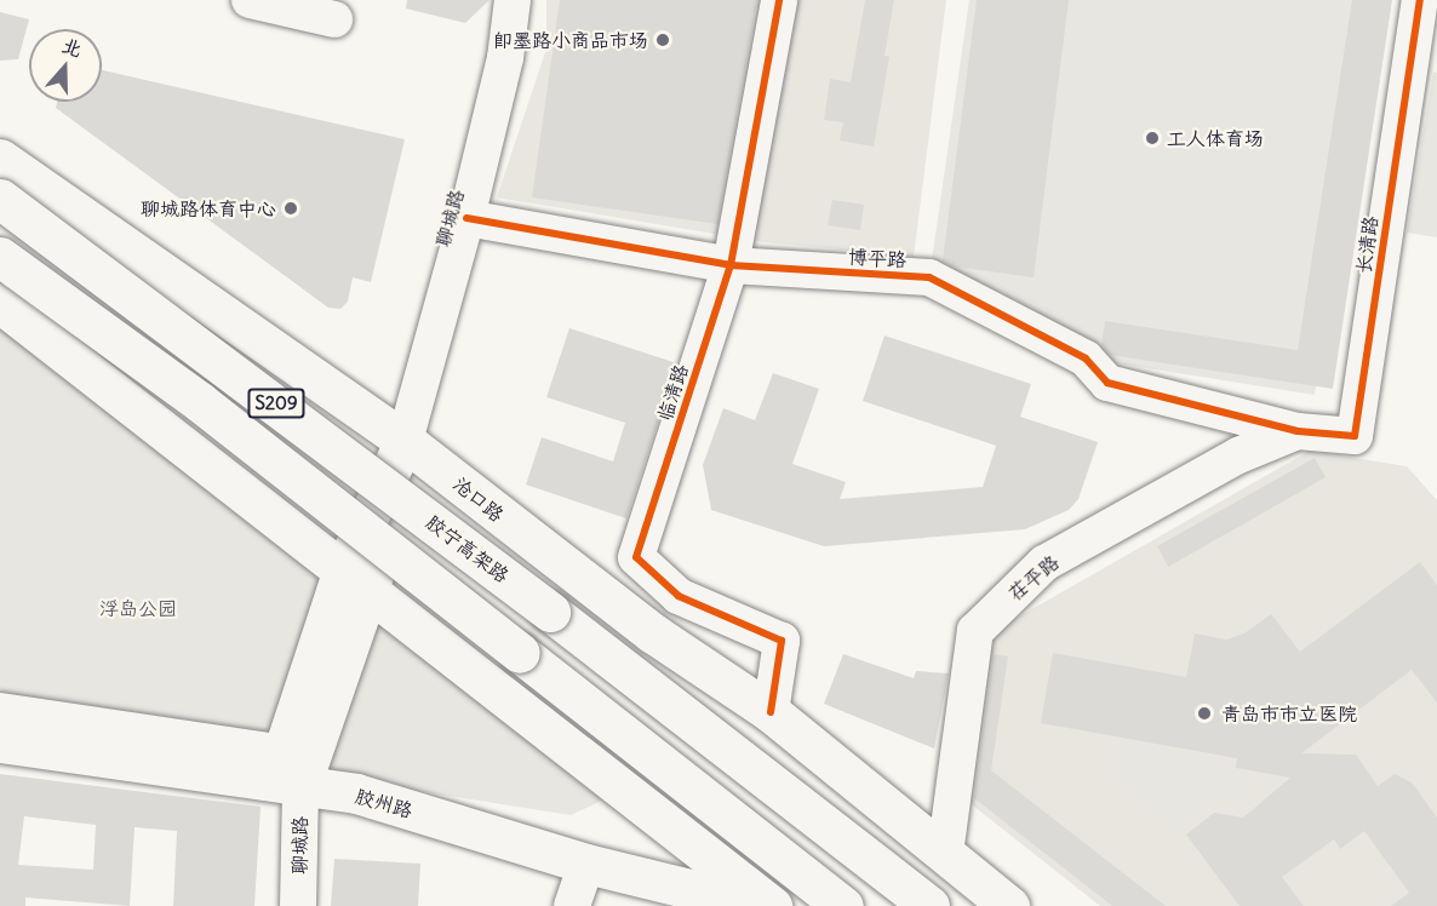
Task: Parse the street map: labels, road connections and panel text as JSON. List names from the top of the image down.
{
  "streets": {
    "main road": [
      "聊城路",
      "S209",
      "沧口路",
      "胶宁高架路",
      "胶州路"
    ],
    "street": [
      "长清路",
      "博平路",
      "临清路",
      "茌平路"
    ]
  },
  "crossings": [
    ["聊城路", "博平路"],
    ["聊城路", "沧口路"],
    ["聊城路", "胶州路"],
    ["长清路", "博平路"],
    ["长清路", "茌平路"],
    ["博平路", "临清路"],
    ["博平路", "茌平路"],
    ["临清路", "沧口路"],
    ["沧口路", "茌平路"]
  ],
  "parks": ["浮岛公园"],
  "places": [
    "即墨路小商品市场",
    "工人体育场",
    "聊城路体育中心",
    "青岛市市立医院"
  ],
  "north": "top"
}
